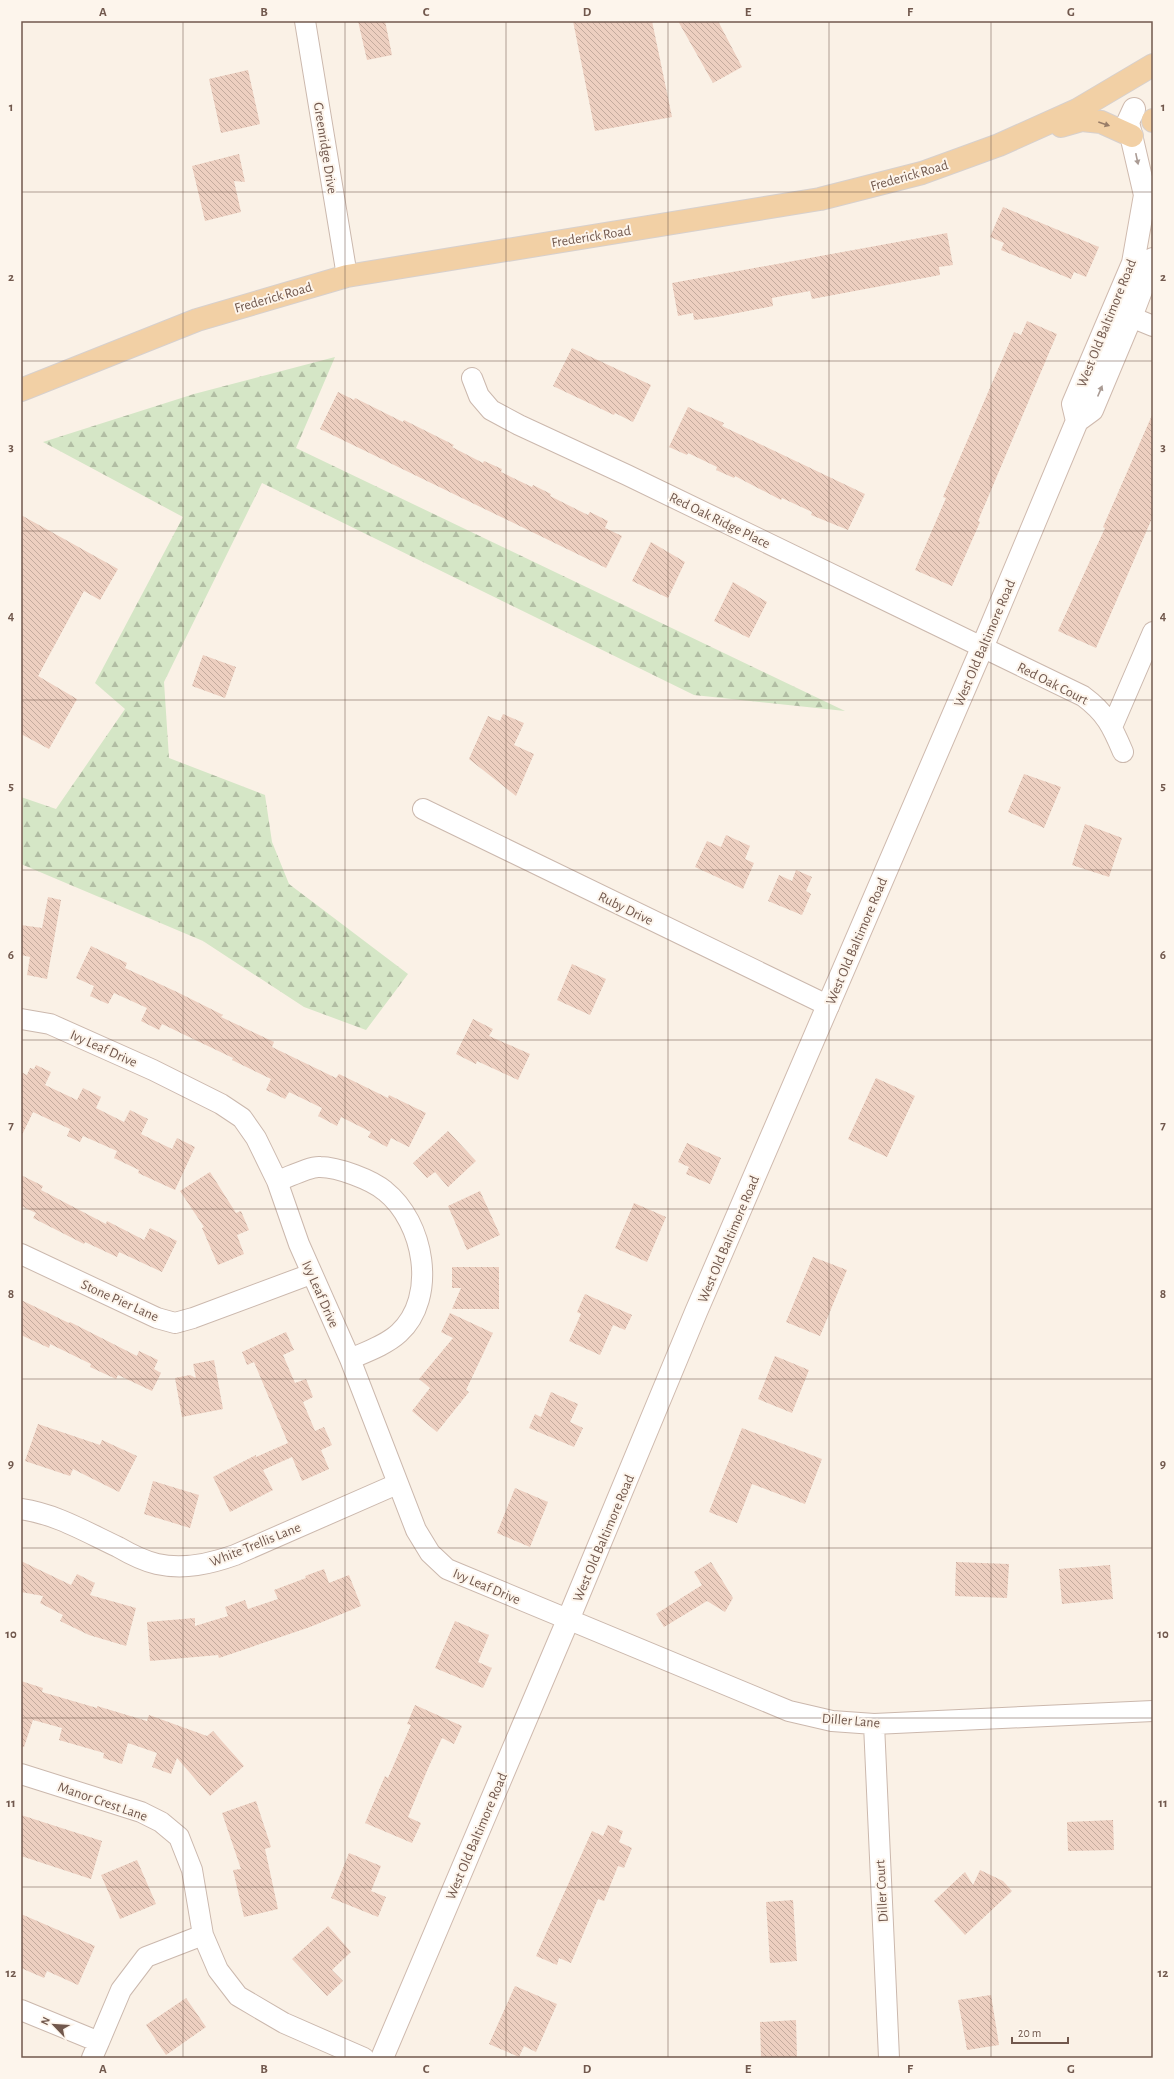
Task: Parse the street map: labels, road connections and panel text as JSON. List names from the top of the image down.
{
  "streets": {
    "main road": ["Frederick Road"],
    "street": [
      "Greenridge Drive",
      "West Old Baltimore Road",
      "Red Oak Ridge Place",
      "Red Oak Court",
      "Ruby Drive",
      "Ivy Leaf Drive",
      "Stone Pier Lane",
      "White Trellis Lane",
      "Diller Lane",
      "Manor Crest Lane",
      "Diller Court"
    ]
  },
  "crossings": [
    ["Greenridge Drive", "Frederick Road"],
    ["West Old Baltimore Road", "Red Oak Ridge Place"],
    ["West Old Baltimore Road", "Red Oak Court"],
    ["West Old Baltimore Road", "Ruby Drive"],
    ["West Old Baltimore Road", "Ivy Leaf Drive"],
    ["West Old Baltimore Road", "Diller Lane"],
    ["Red Oak Ridge Place", "Red Oak Court"],
    ["Ivy Leaf Drive", "Stone Pier Lane"],
    ["Ivy Leaf Drive", "White Trellis Lane"],
    ["Ivy Leaf Drive", "Diller Lane"],
    ["Diller Lane", "Diller Court"]
  ],
  "scale_bar": "20 m",
  "north": "top left",
  "grid": {
    "columns": [
      "A",
      "B",
      "C",
      "D",
      "E",
      "F",
      "G"
    ],
    "rows": [
      "1",
      "2",
      "3",
      "4",
      "5",
      "6",
      "7",
      "8",
      "9",
      "10",
      "11",
      "12"
    ]
  }
}
